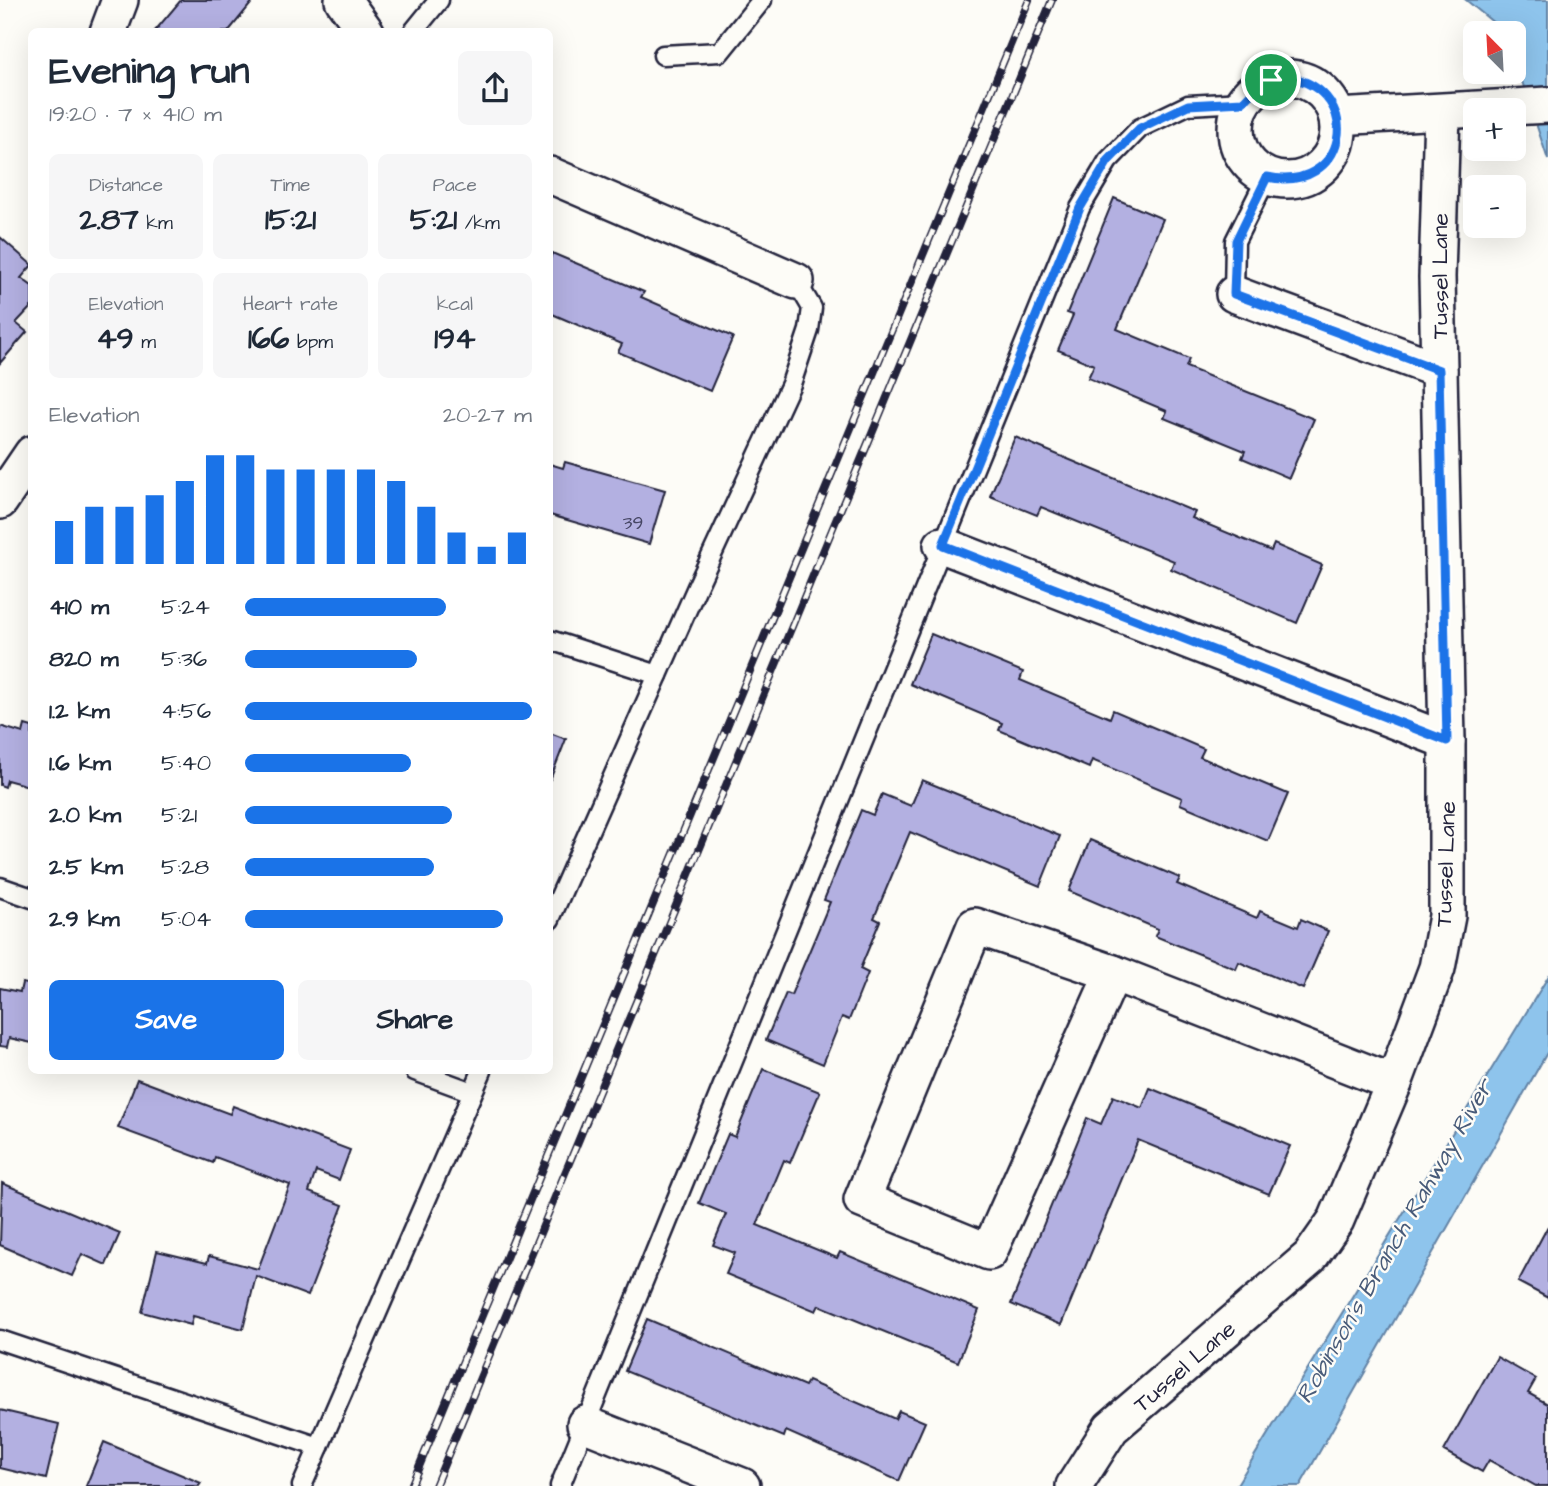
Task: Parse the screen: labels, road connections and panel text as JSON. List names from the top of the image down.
{
  "streets": {
    "street": ["Tussel Lane"]
  },
  "water": ["Robinson's Branch Rahway River"],
  "house_numbers": ["39"],
  "north": "top left",
  "page": {
    "map_buttons": ["+", "−"],
    "heading": ["Evening run", "19:20 · 7 × 410 m"],
    "stats": [
      ["Distance", "2.87 km"],
      ["Time", "15:21"],
      ["Pace", "5:21 /km"],
      ["Elevation", "49 m"],
      ["Heart rate", "166 bpm"],
      ["kcal", "194"]
    ],
    "chart": ["Elevation", "20–27 m"],
    "list": [
      {
        "name": "410 m",
        "note": "5:24"
      },
      {
        "name": "820 m",
        "note": "5:36"
      },
      {
        "name": "1.2 km",
        "note": "4:56"
      },
      {
        "name": "1.6 km",
        "note": "5:40"
      },
      {
        "name": "2.0 km",
        "note": "5:21"
      },
      {
        "name": "2.5 km",
        "note": "5:28"
      },
      {
        "name": "2.9 km",
        "note": "5:04"
      }
    ],
    "buttons": ["Save", "Share"]
  }
}
